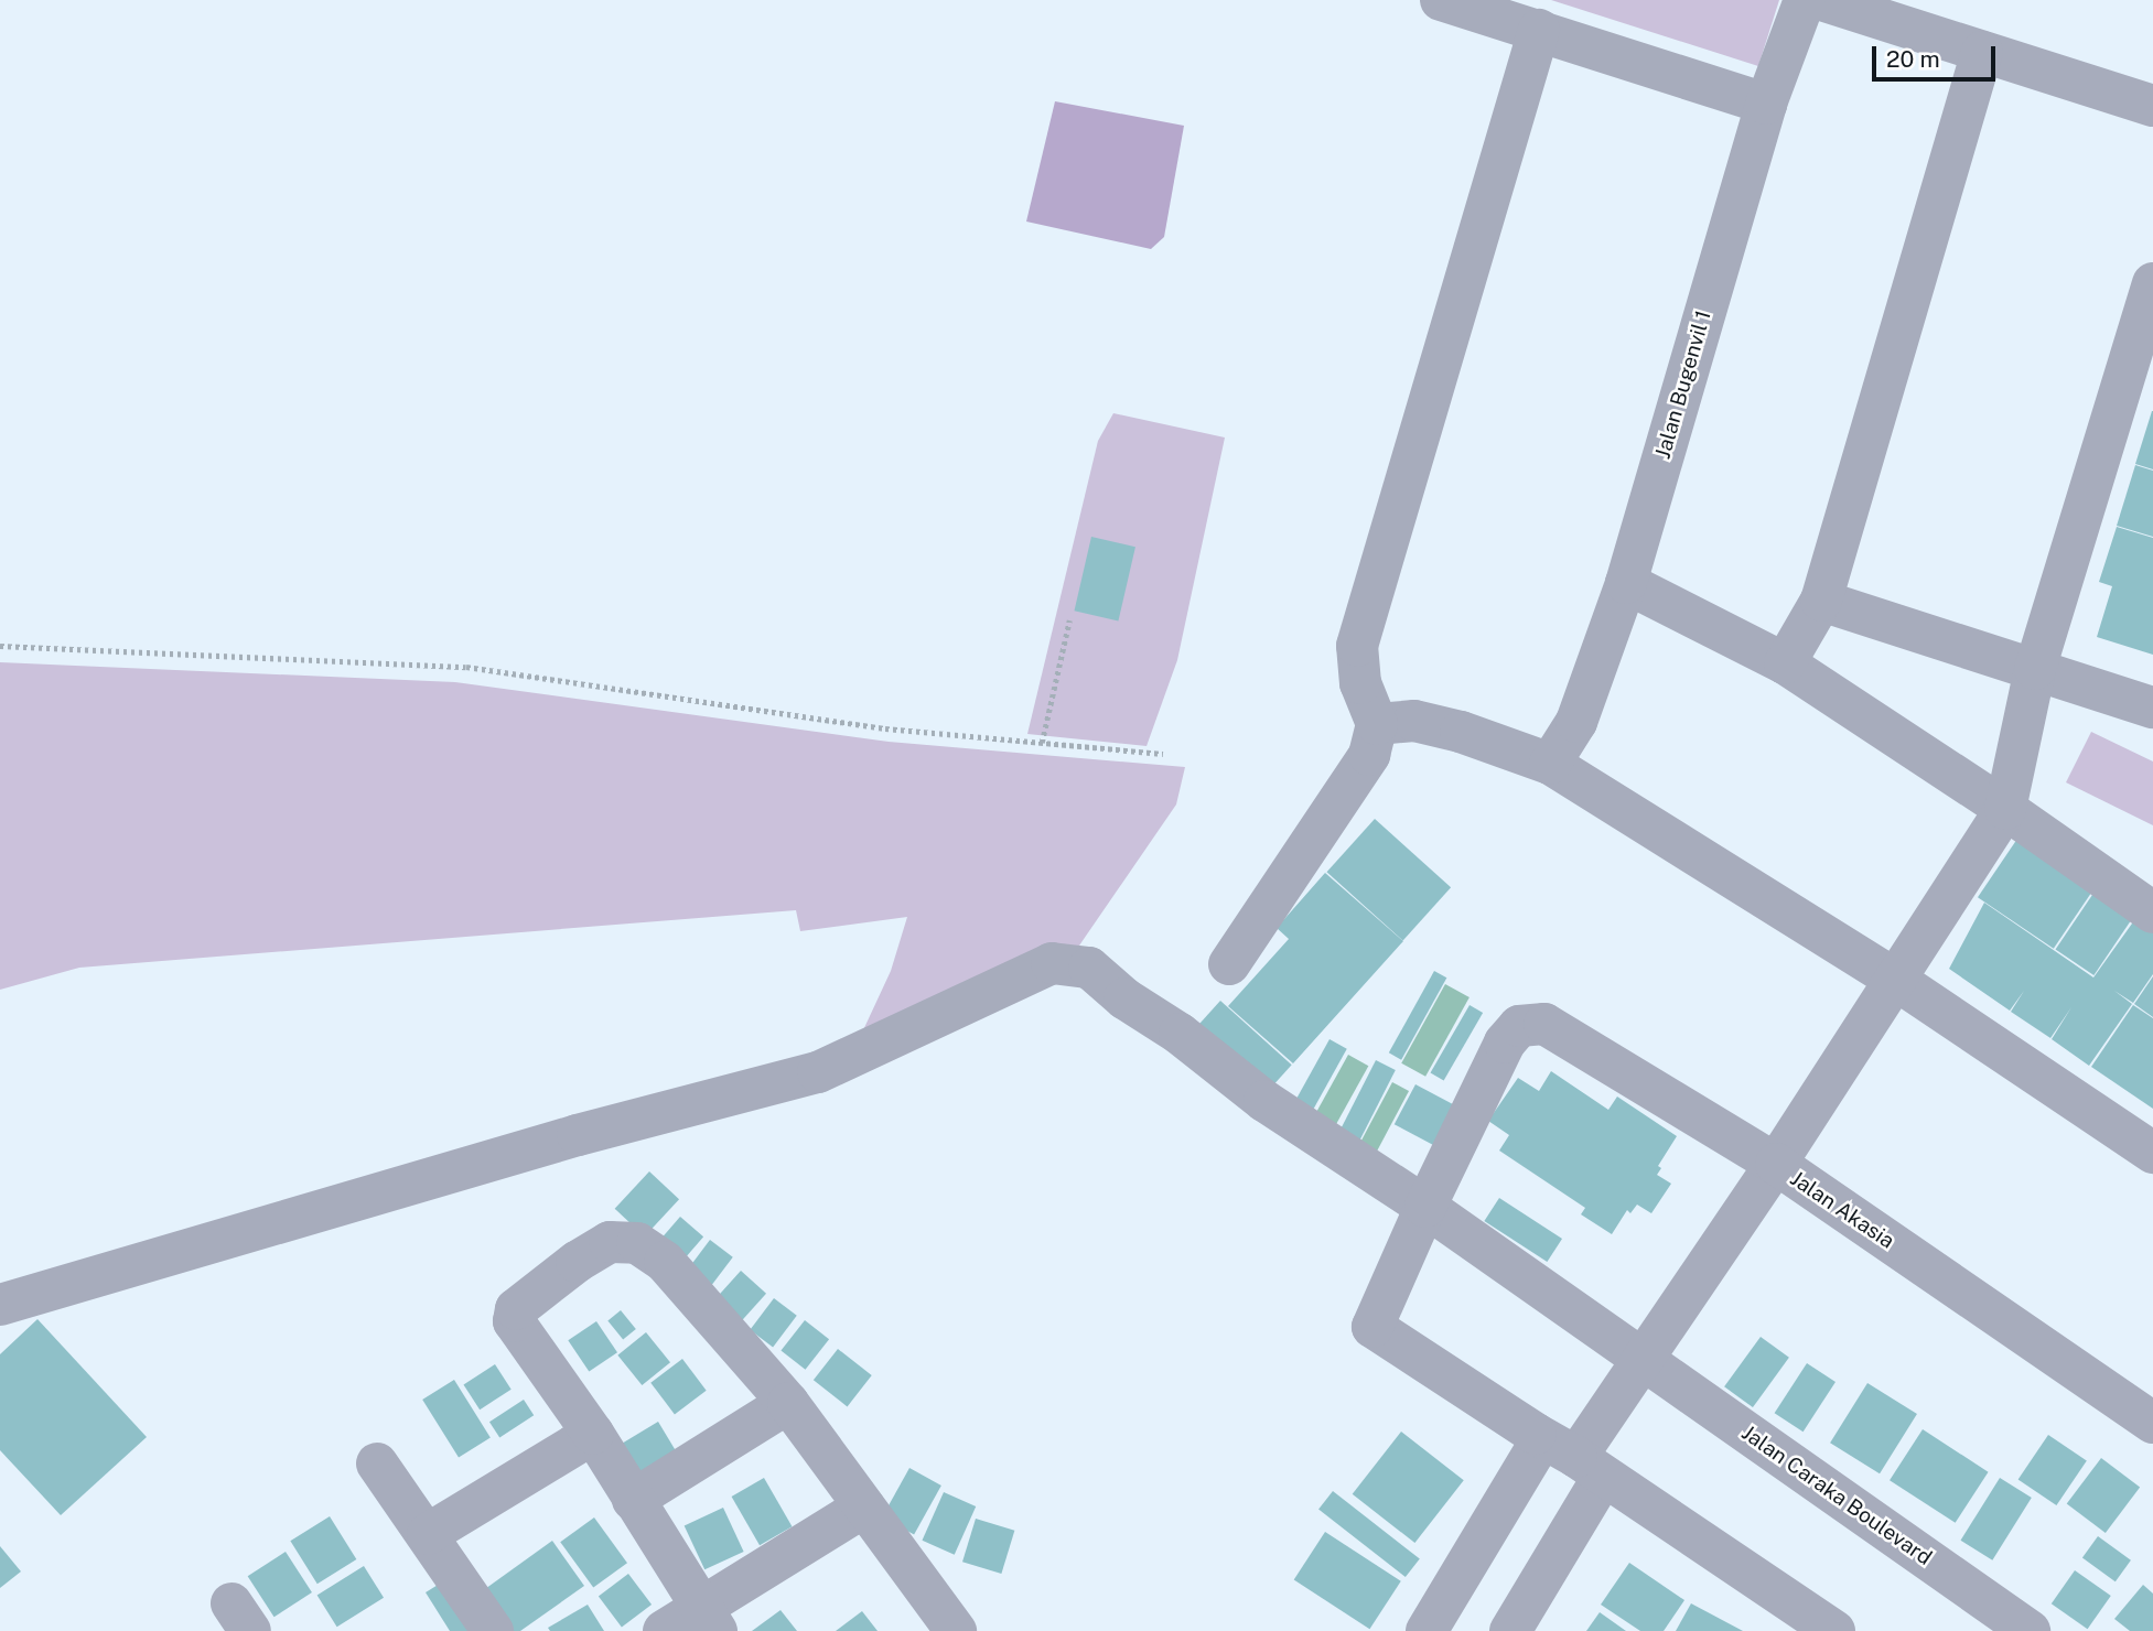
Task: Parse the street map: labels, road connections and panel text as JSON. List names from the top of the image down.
{
  "streets": {
    "street": ["Jalan Bugenvil 1", "Jalan Akasia", "Jalan Caraka Boulevard"]
  },
  "crossings": [
    ["Jalan Akasia", "Jalan Caraka Boulevard"]
  ],
  "scale_bar": "20 m"
}
